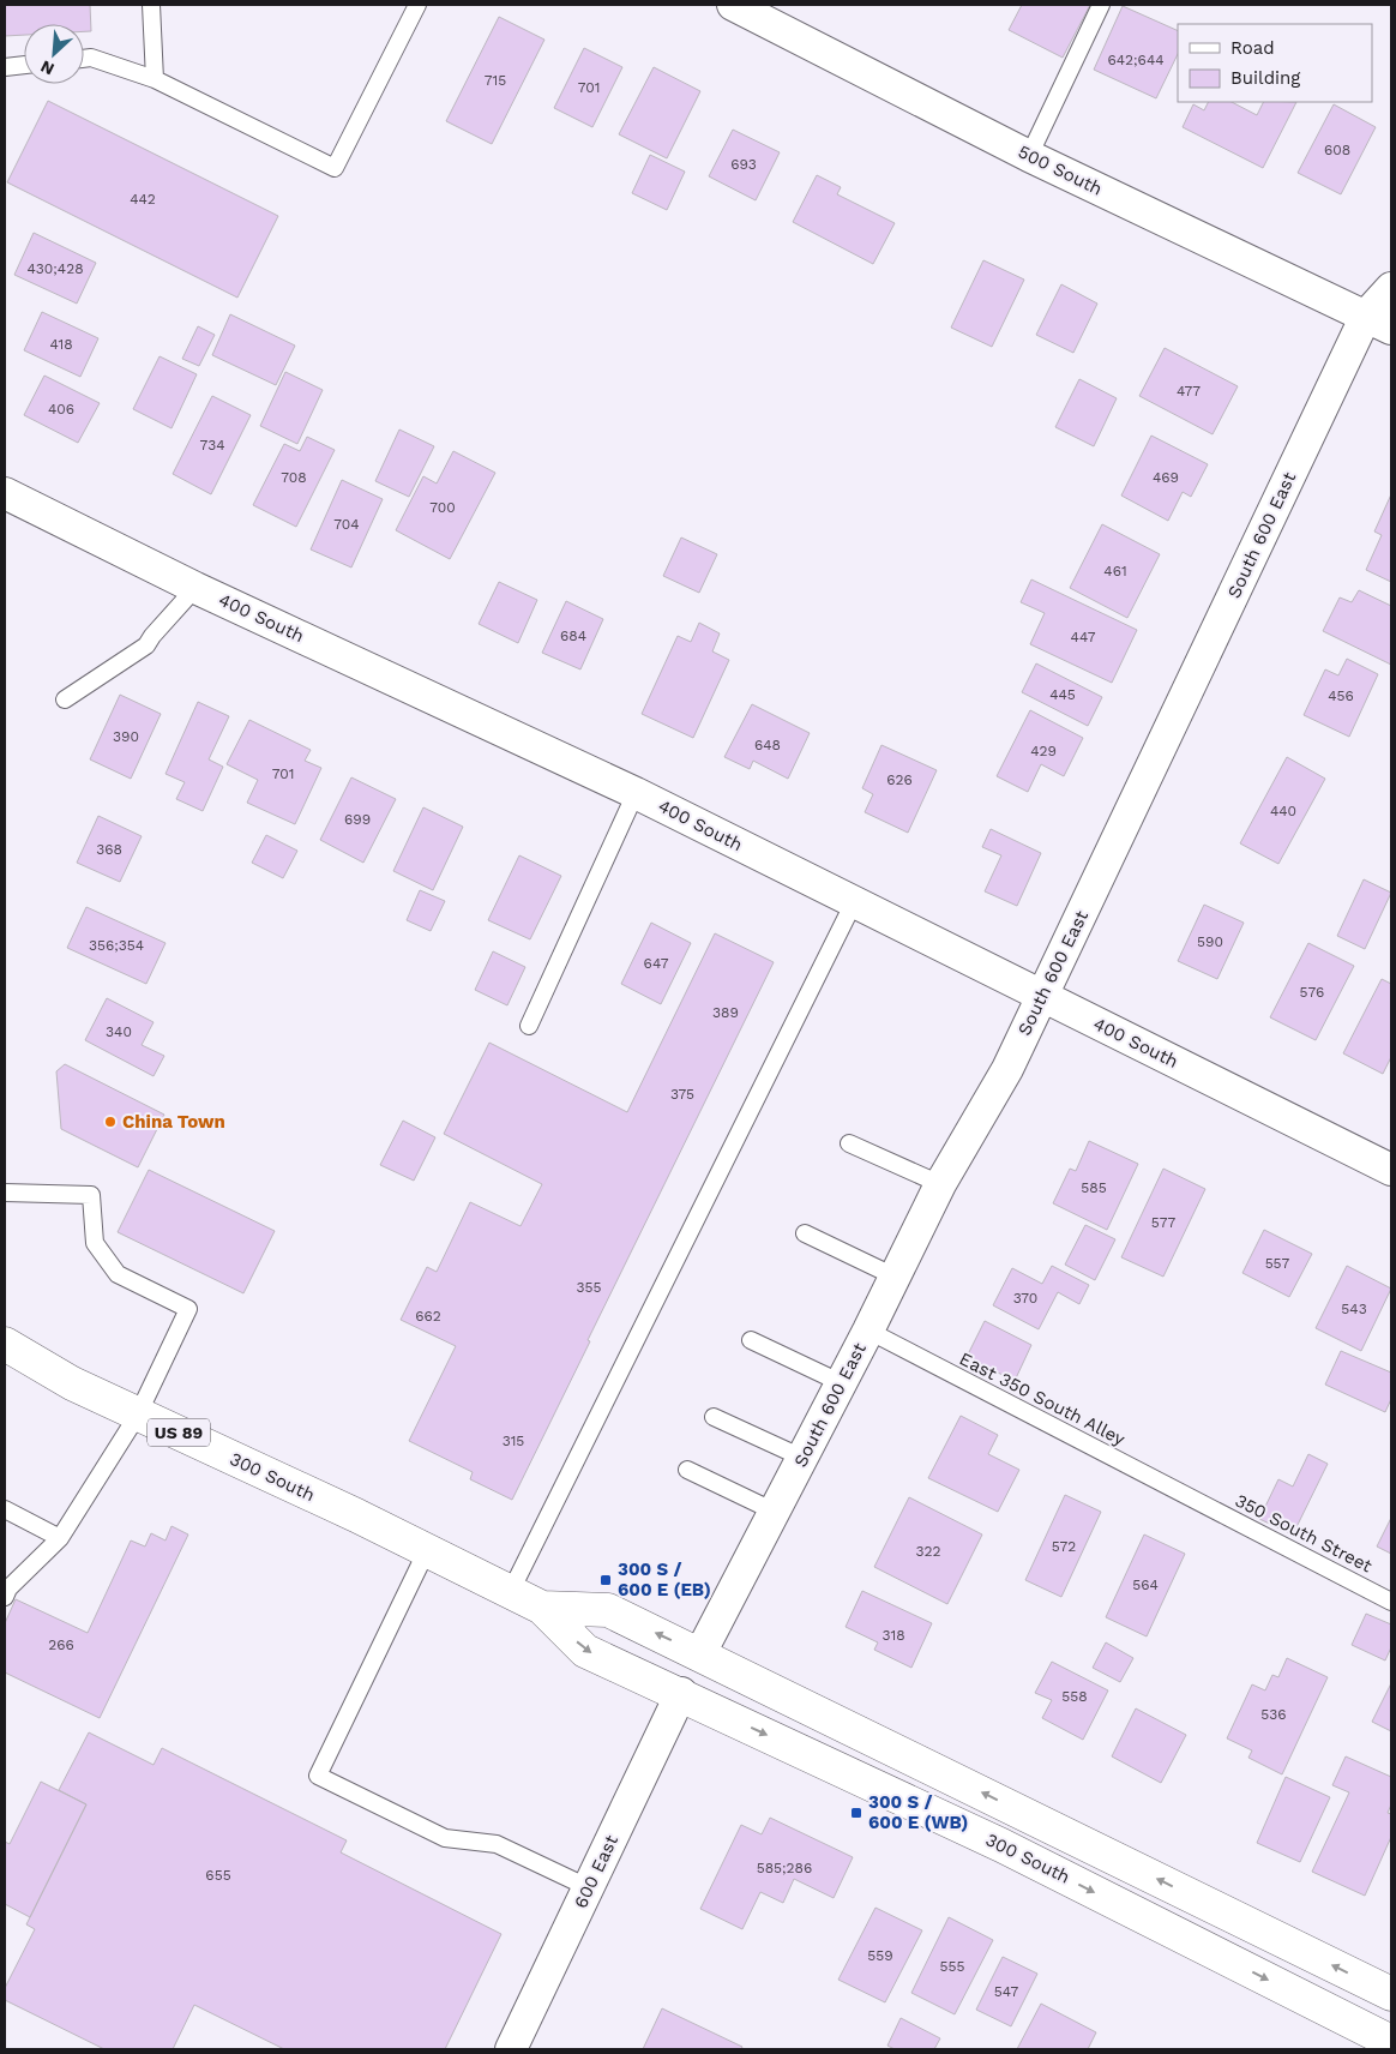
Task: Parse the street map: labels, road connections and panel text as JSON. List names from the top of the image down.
{
  "streets": {
    "main road": ["US 89", "300 South"],
    "street": [
      "500 South",
      "South 600 East",
      "400 South",
      "600 East"
    ],
    "lane": ["East 350 South Alley", "350 South Street"]
  },
  "crossings": [
    ["500 South", "South 600 East"],
    ["South 600 East", "400 South"],
    ["South 600 East", "East 350 South Alley"],
    ["South 600 East", "300 South"],
    ["East 350 South Alley", "350 South Street"],
    ["300 South", "600 East"]
  ],
  "places": {
    "other": ["China Town"],
    "transit": ["300 S / 600 E (EB)", "300 S / 600 E (WB)"]
  },
  "house_numbers": [
    "642;644",
    "715",
    "701",
    "608",
    "693",
    "442",
    "430;428",
    "418",
    "477",
    "406",
    "734",
    "708",
    "469",
    "700",
    "704",
    "461",
    "684",
    "447",
    "445",
    "456",
    "390",
    "648",
    "429",
    "701",
    "626",
    "440",
    "699",
    "368",
    "590",
    "356;354",
    "647",
    "576",
    "389",
    "340",
    "375",
    "585",
    "577",
    "557",
    "355",
    "370",
    "543",
    "662",
    "315",
    "572",
    "322",
    "564",
    "318",
    "266",
    "558",
    "536",
    "585;286",
    "655",
    "559",
    "555",
    "547"
  ],
  "legend": ["Road", "Building"],
  "north": "bottom left"
}
